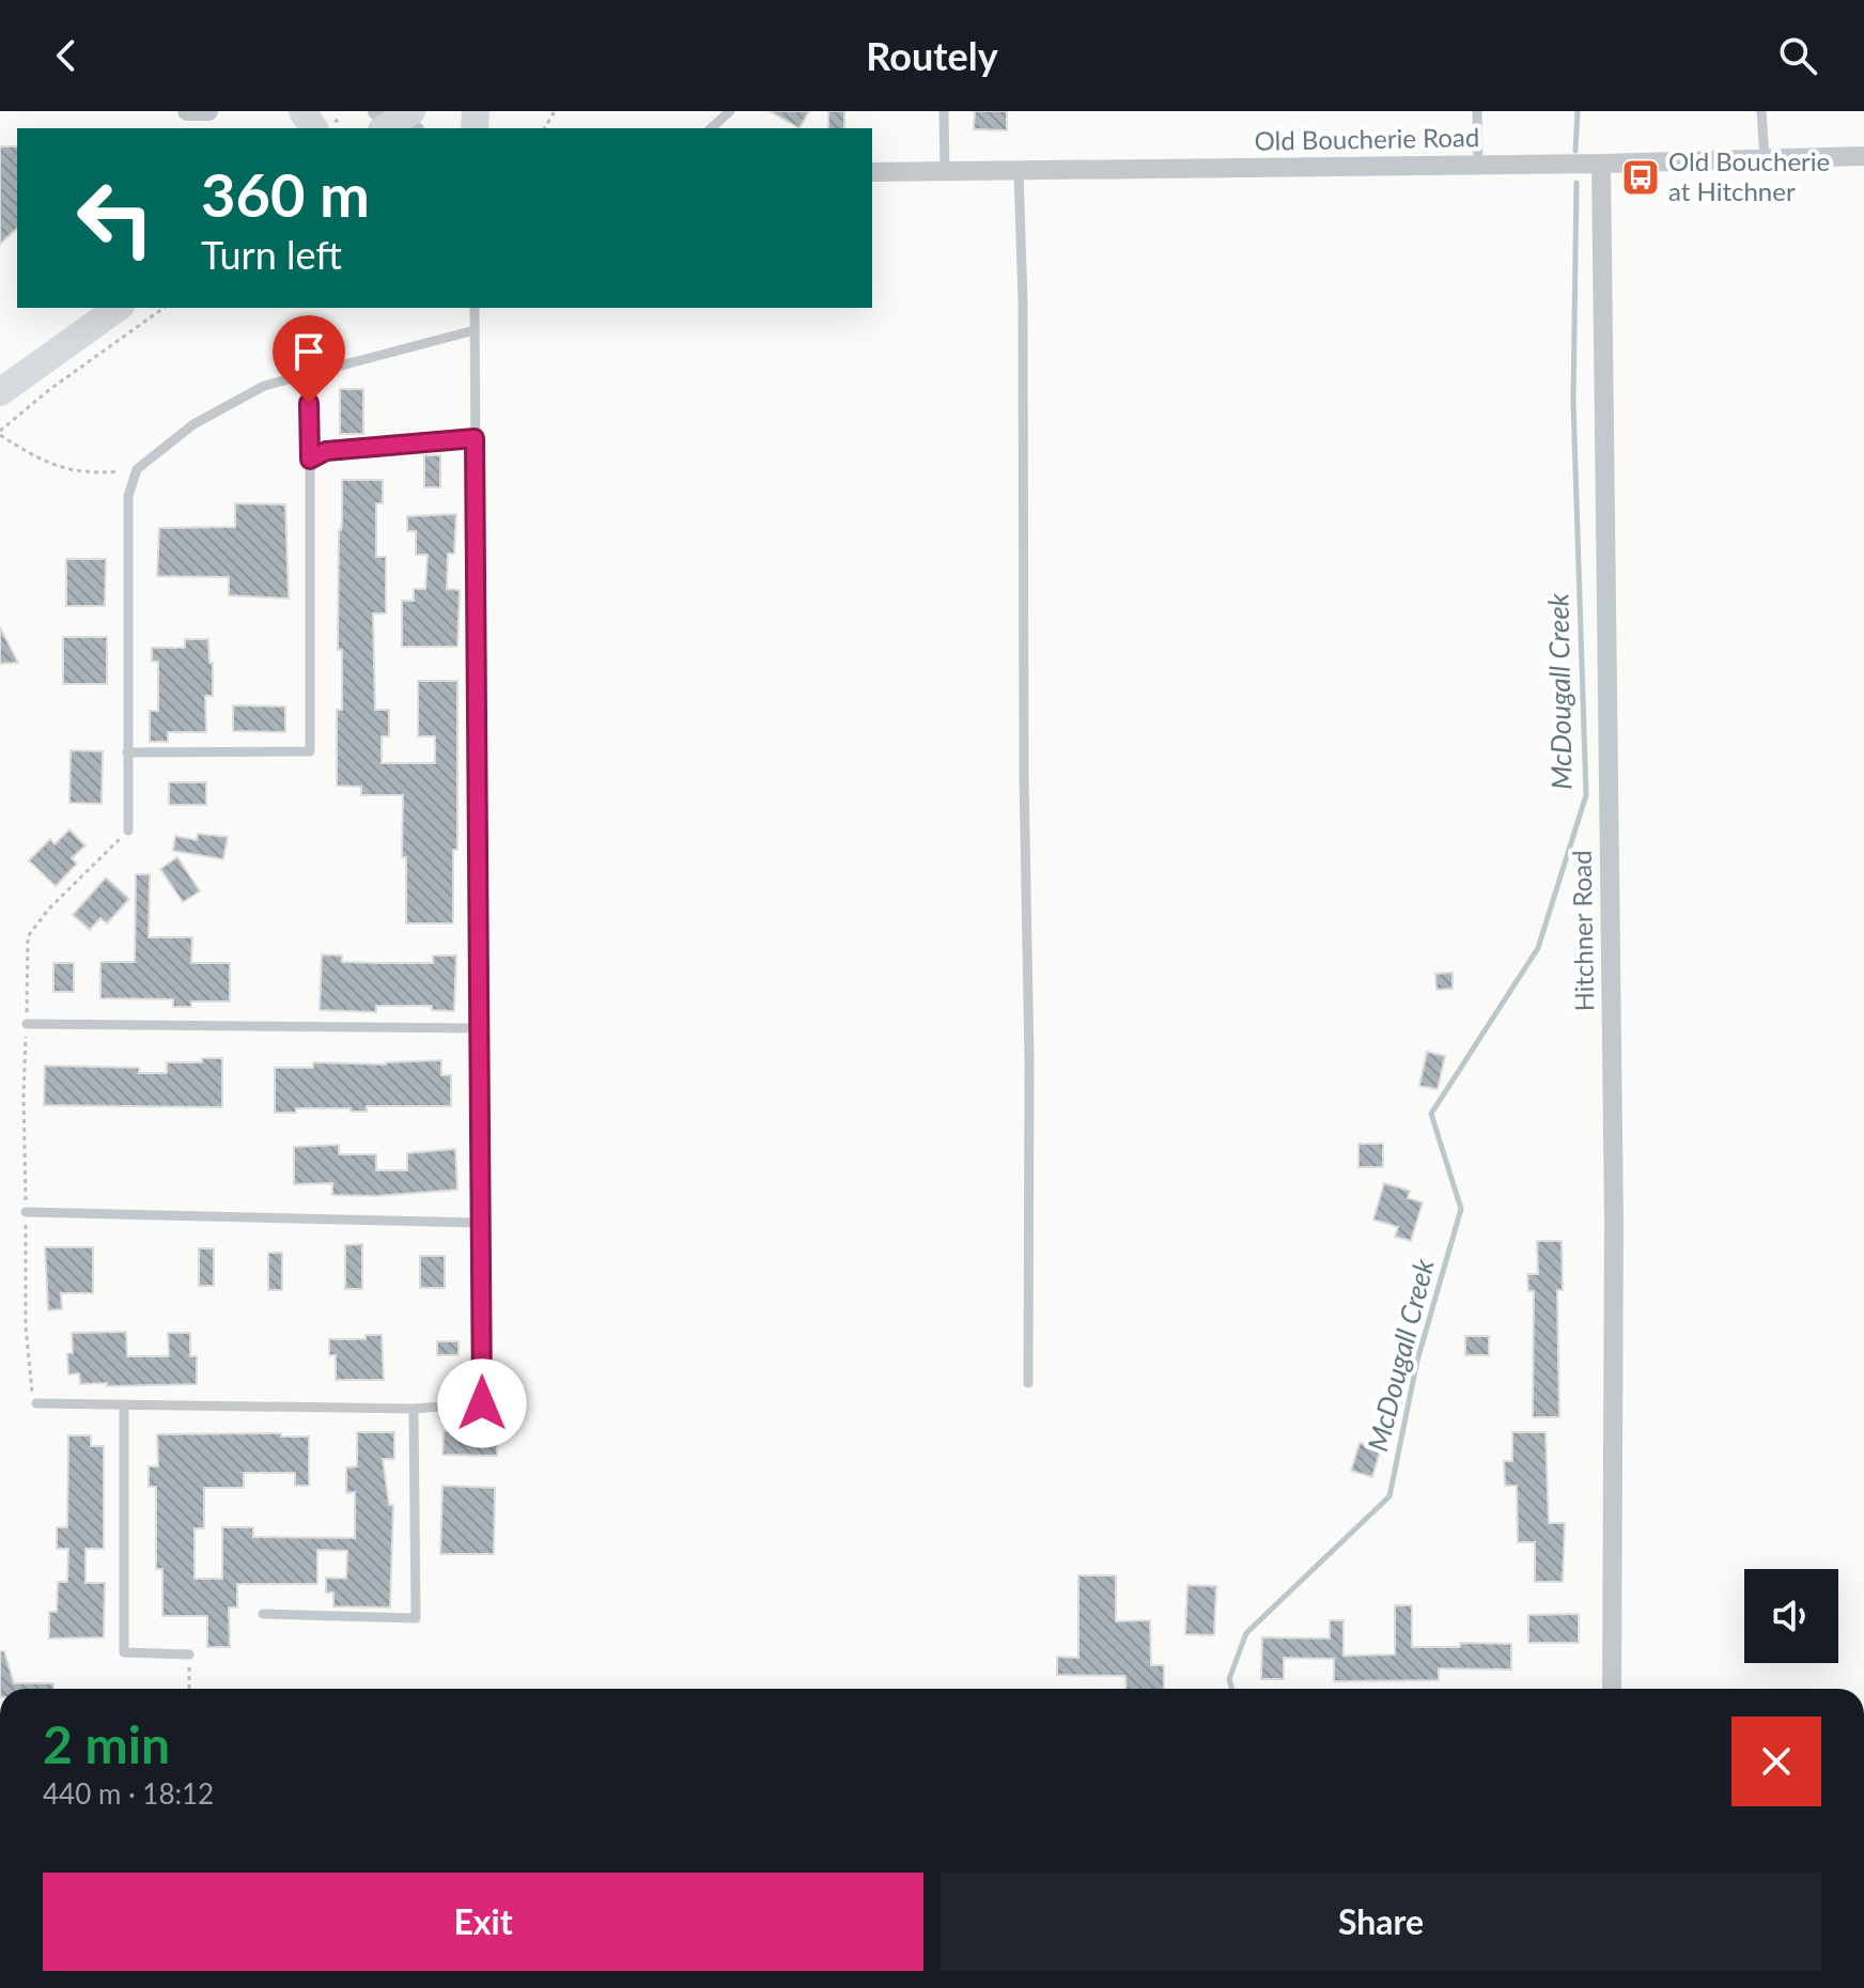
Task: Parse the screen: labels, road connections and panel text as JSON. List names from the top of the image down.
{
  "streets": {
    "street": ["Old Boucherie Road", "Hitchner Road"]
  },
  "crossings": [
    ["Old Boucherie Road", "Hitchner Road"]
  ],
  "water": ["McDougall Creek"],
  "places": {
    "bus stop": ["Old Boucherie at Hitchner"]
  },
  "page": {
    "header": "Routely",
    "turn": ["360 m", "Turn left"],
    "heading": ["2 min", "440 m · 18:12"],
    "buttons": ["Exit", "Share"]
  }
}
